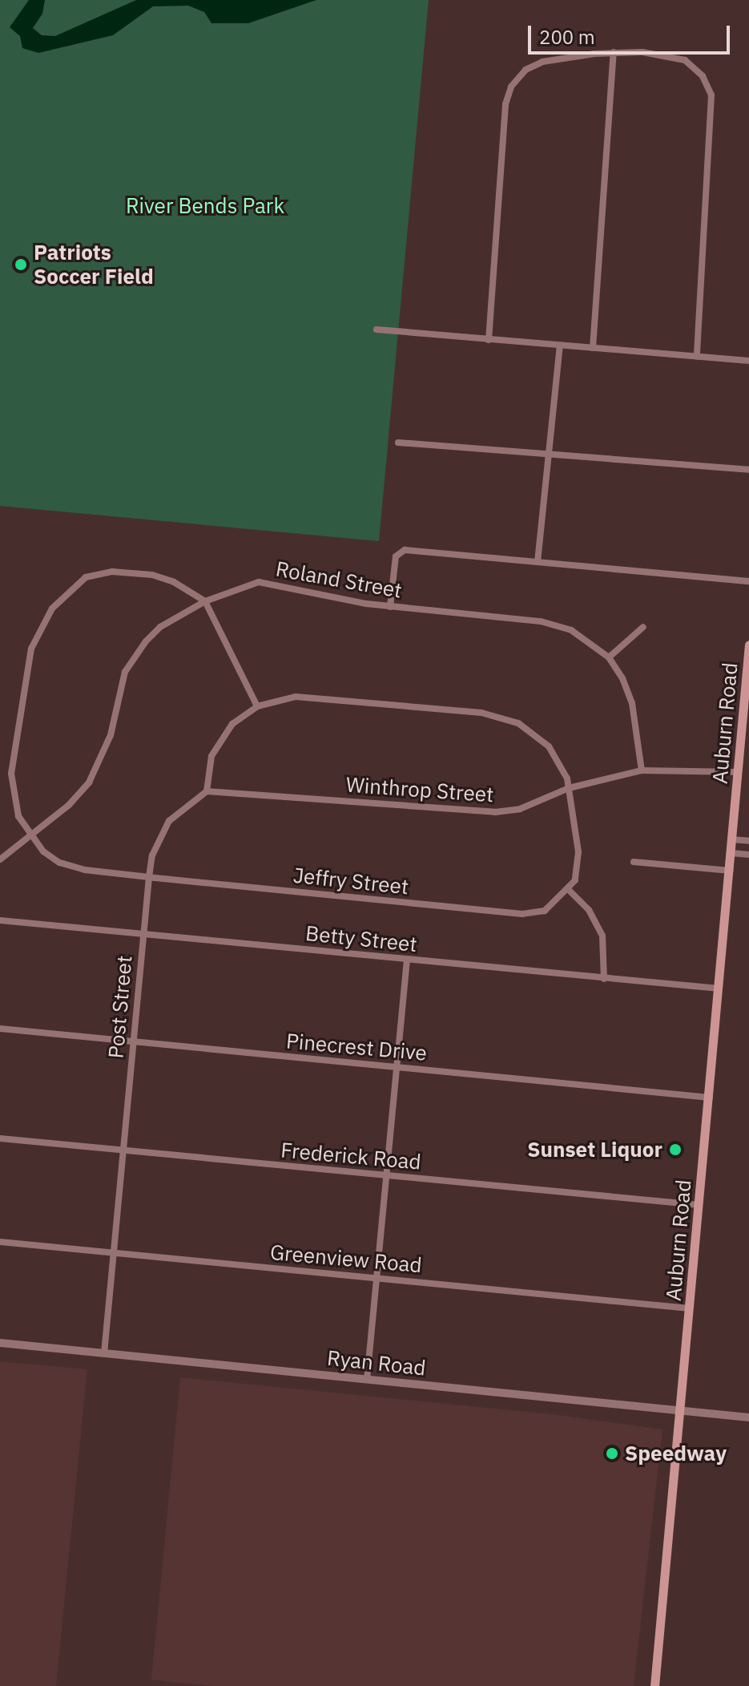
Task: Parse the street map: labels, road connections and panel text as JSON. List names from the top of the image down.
{
  "streets": {
    "main road": ["Auburn Road"],
    "street": [
      "Roland Street",
      "Winthrop Street",
      "Jeffry Street",
      "Betty Street",
      "Post Street",
      "Pinecrest Drive",
      "Frederick Road",
      "Greenview Road",
      "Ryan Road"
    ]
  },
  "crossings": [
    ["Roland Street", "Winthrop Street"],
    ["Roland Street", "Jeffry Street"],
    ["Auburn Road", "Winthrop Street"],
    ["Auburn Road", "Betty Street"],
    ["Auburn Road", "Pinecrest Drive"],
    ["Auburn Road", "Frederick Road"],
    ["Auburn Road", "Greenview Road"],
    ["Auburn Road", "Ryan Road"],
    ["Winthrop Street", "Post Street"],
    ["Jeffry Street", "Post Street"],
    ["Betty Street", "Post Street"],
    ["Post Street", "Pinecrest Drive"],
    ["Post Street", "Frederick Road"],
    ["Post Street", "Greenview Road"],
    ["Post Street", "Ryan Road"]
  ],
  "parks": ["River Bends Park"],
  "places": ["Patriots Soccer Field", "Sunset Liquor", "Speedway"],
  "scale_bar": "200 m"
}
